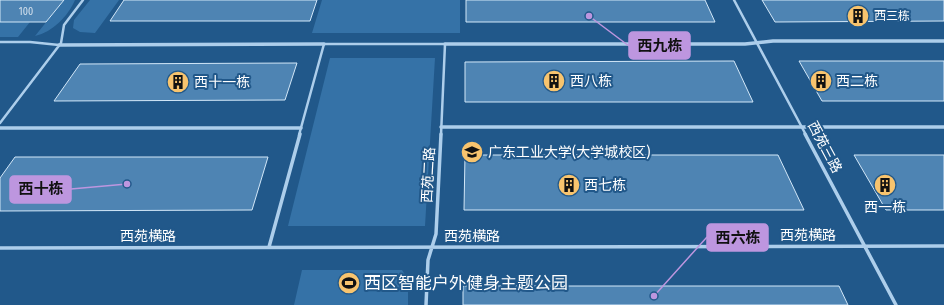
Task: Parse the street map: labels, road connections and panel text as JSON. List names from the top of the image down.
{
  "streets": {
    "lane": ["西苑三路", "西苑二路", "西苑横路"]
  },
  "crossings": [
    ["西苑三路", "西苑横路"],
    ["西苑二路", "西苑横路"]
  ],
  "places": {
    "other": ["西九栋", "西十栋", "西六栋"],
    "building": [
      "西三栋",
      "西八栋",
      "西二栋",
      "西十一栋",
      "西七栋",
      "西一栋"
    ],
    "school or university": ["广东工业大学(大学城校区)"],
    "sports": ["西区智能户外健身主题公园"]
  },
  "house_numbers": ["100"]
}
